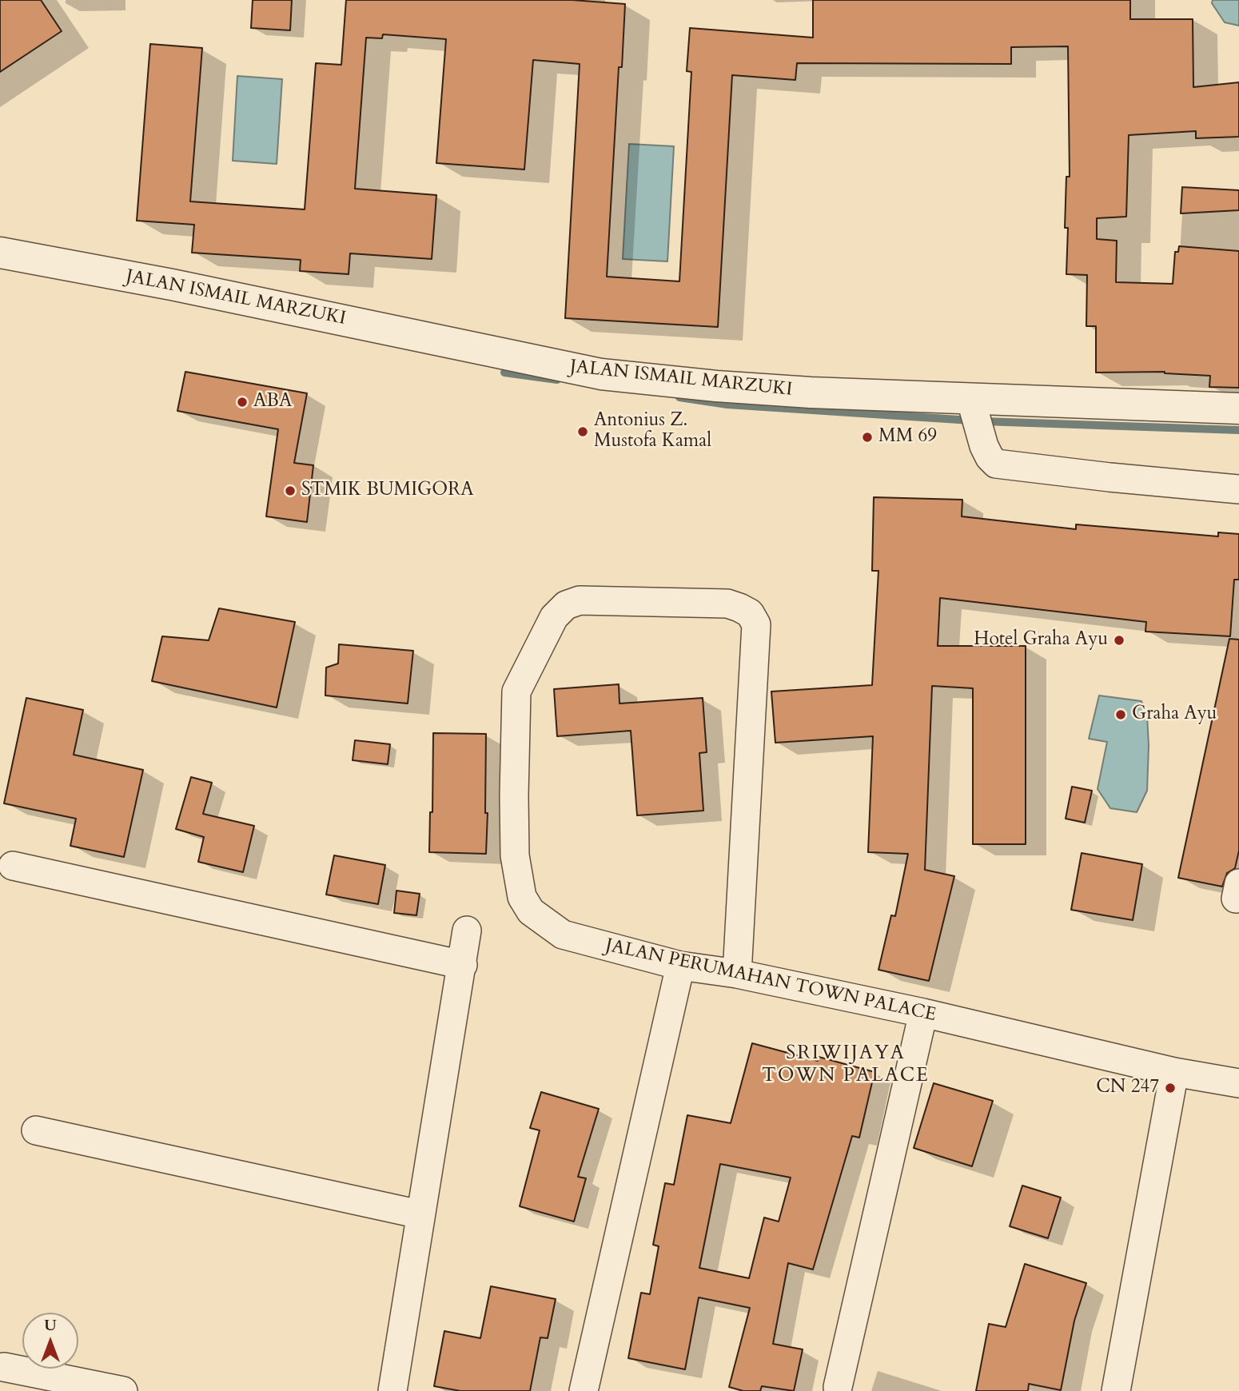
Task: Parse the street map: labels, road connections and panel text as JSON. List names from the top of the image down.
{
  "streets": {
    "street": ["JALAN ISMAIL MARZUKI", "JALAN PERUMAHAN TOWN PALACE"]
  },
  "districts": ["SRIWIJAYA TOWN PALACE"],
  "places": [
    "ABA",
    "Antonius Z. Mustofa Kamal",
    "MM 69",
    "STMIK BUMIGORA",
    "Hotel Graha Ayu",
    "Graha Ayu",
    "CN 247"
  ],
  "north": "top"
}
